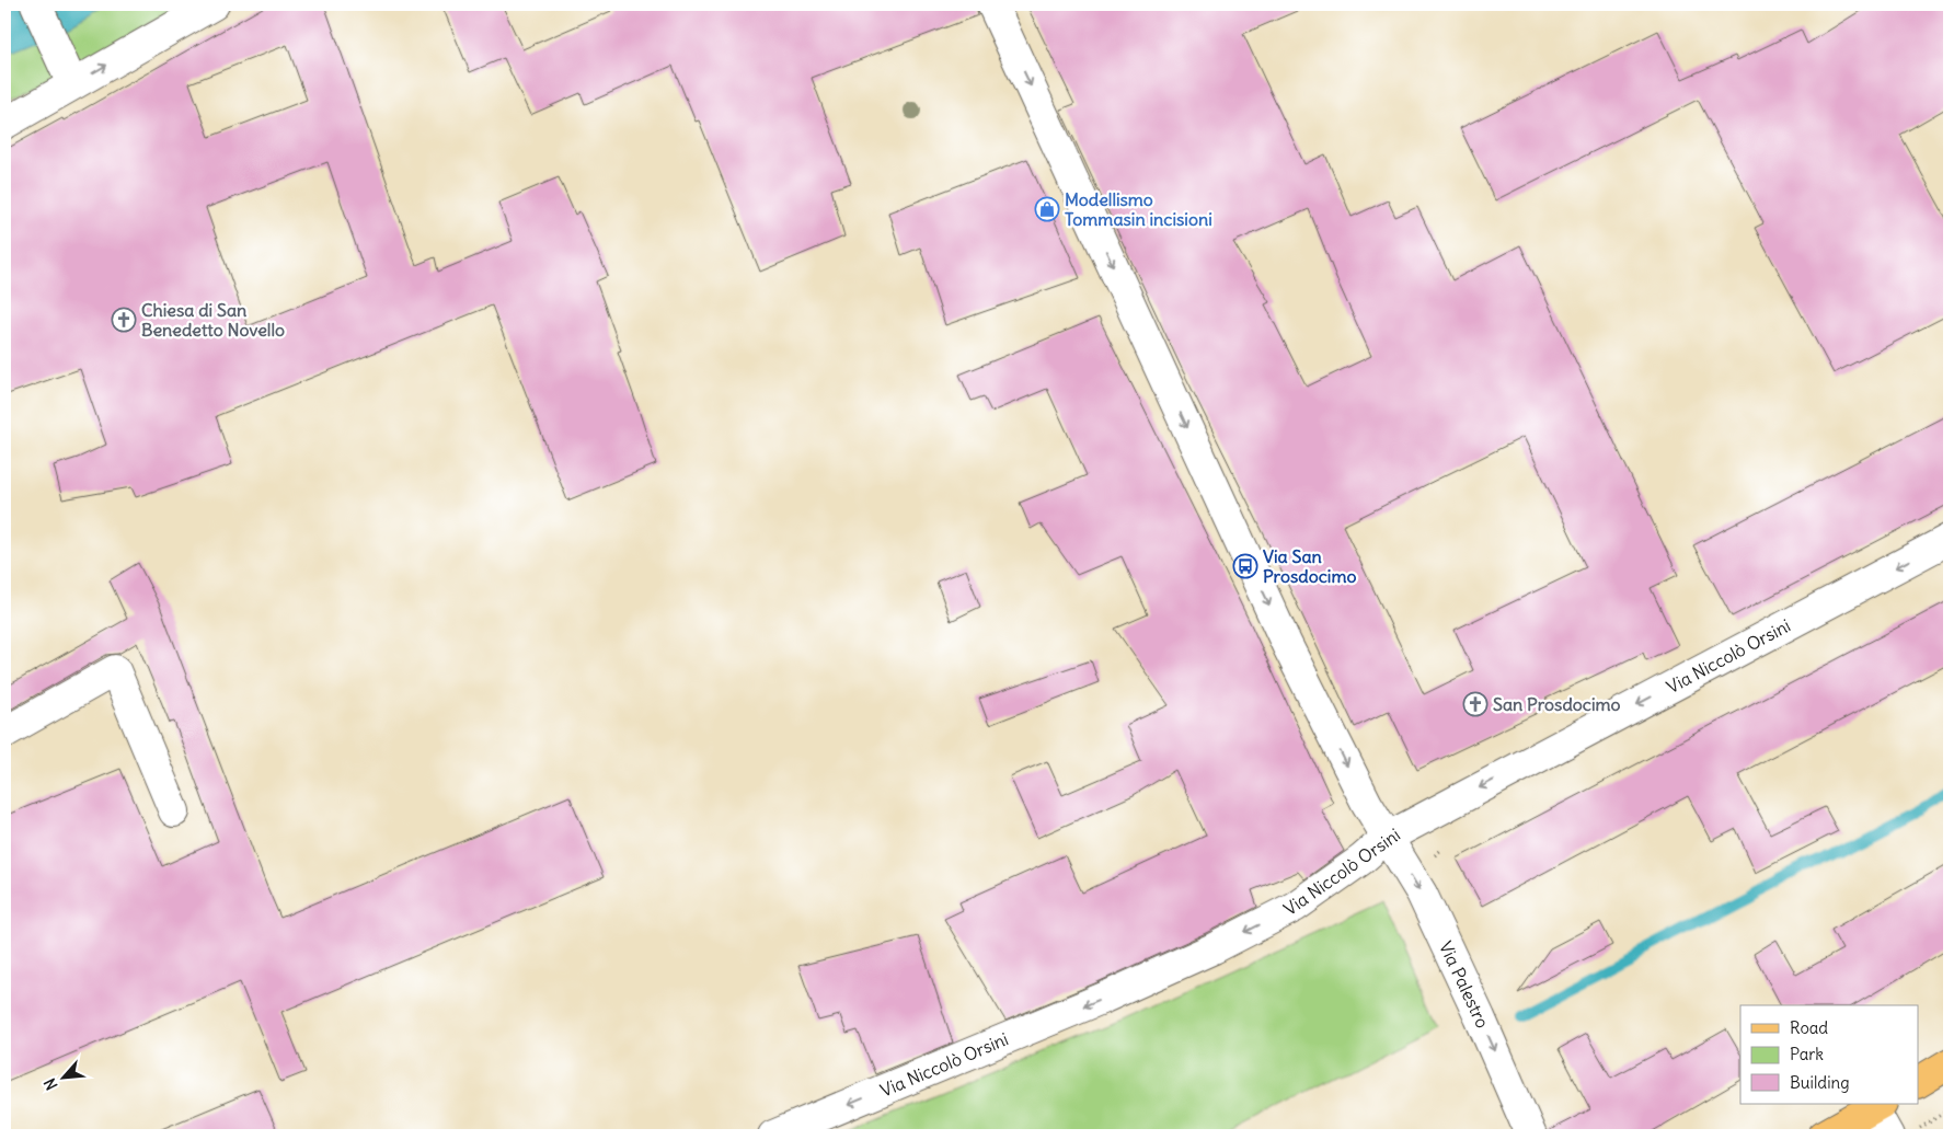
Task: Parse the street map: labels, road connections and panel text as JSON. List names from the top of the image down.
{
  "streets": {
    "street": ["Via Niccolò Orsini", "Via Palestro"]
  },
  "crossings": [
    ["Via Niccolò Orsini", "Via Palestro"]
  ],
  "one_way": ["Via Niccolò Orsini", "Via Palestro"],
  "places": {
    "shop": ["Modellismo Tommasin incisioni"],
    "church": ["Chiesa di San Benedetto Novello", "San Prosdocimo"],
    "bus stop": ["Via San Prosdocimo"]
  },
  "legend": ["Road", "Park", "Building"],
  "north": "bottom left"
}
